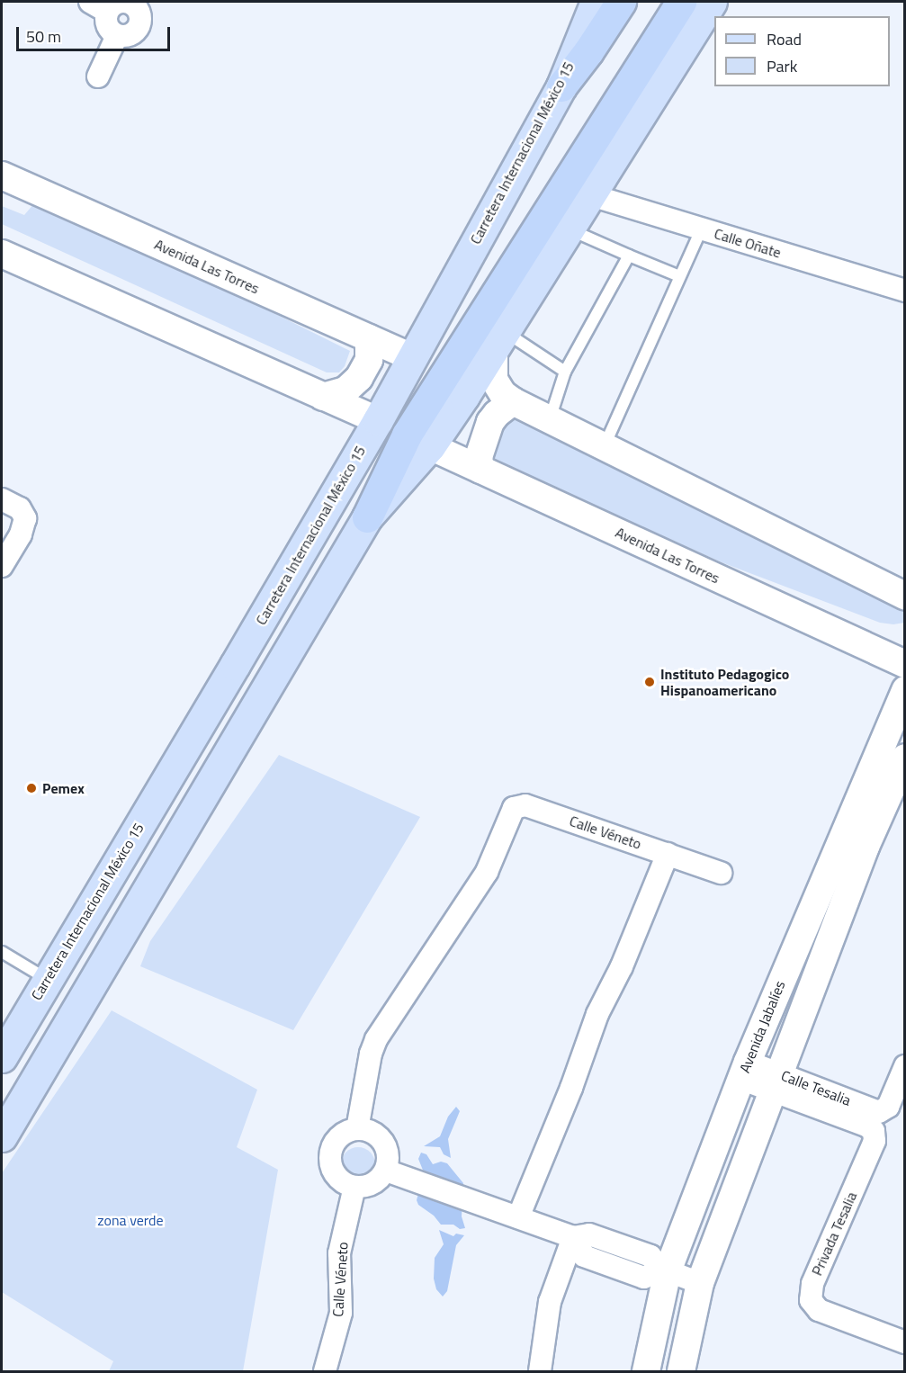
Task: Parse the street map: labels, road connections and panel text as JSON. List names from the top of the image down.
{
  "streets": {
    "main road": ["Carretera Internacional México 15"],
    "street": [
      "Calle Oñate",
      "Avenida Las Torres",
      "Calle Véneto",
      "Avenida Jabalíes",
      "Calle Tesalia",
      "Privada Tesalia"
    ]
  },
  "crossings": [
    ["Carretera Internacional México 15", "Avenida Las Torres"],
    ["Avenida Jabalíes", "Calle Tesalia"],
    ["Calle Tesalia", "Privada Tesalia"]
  ],
  "parks": ["zona verde"],
  "places": ["Instituto Pedagogico Hispanoamericano", "Pemex"],
  "legend": ["Road", "Park"],
  "scale_bar": "50 m"
}
